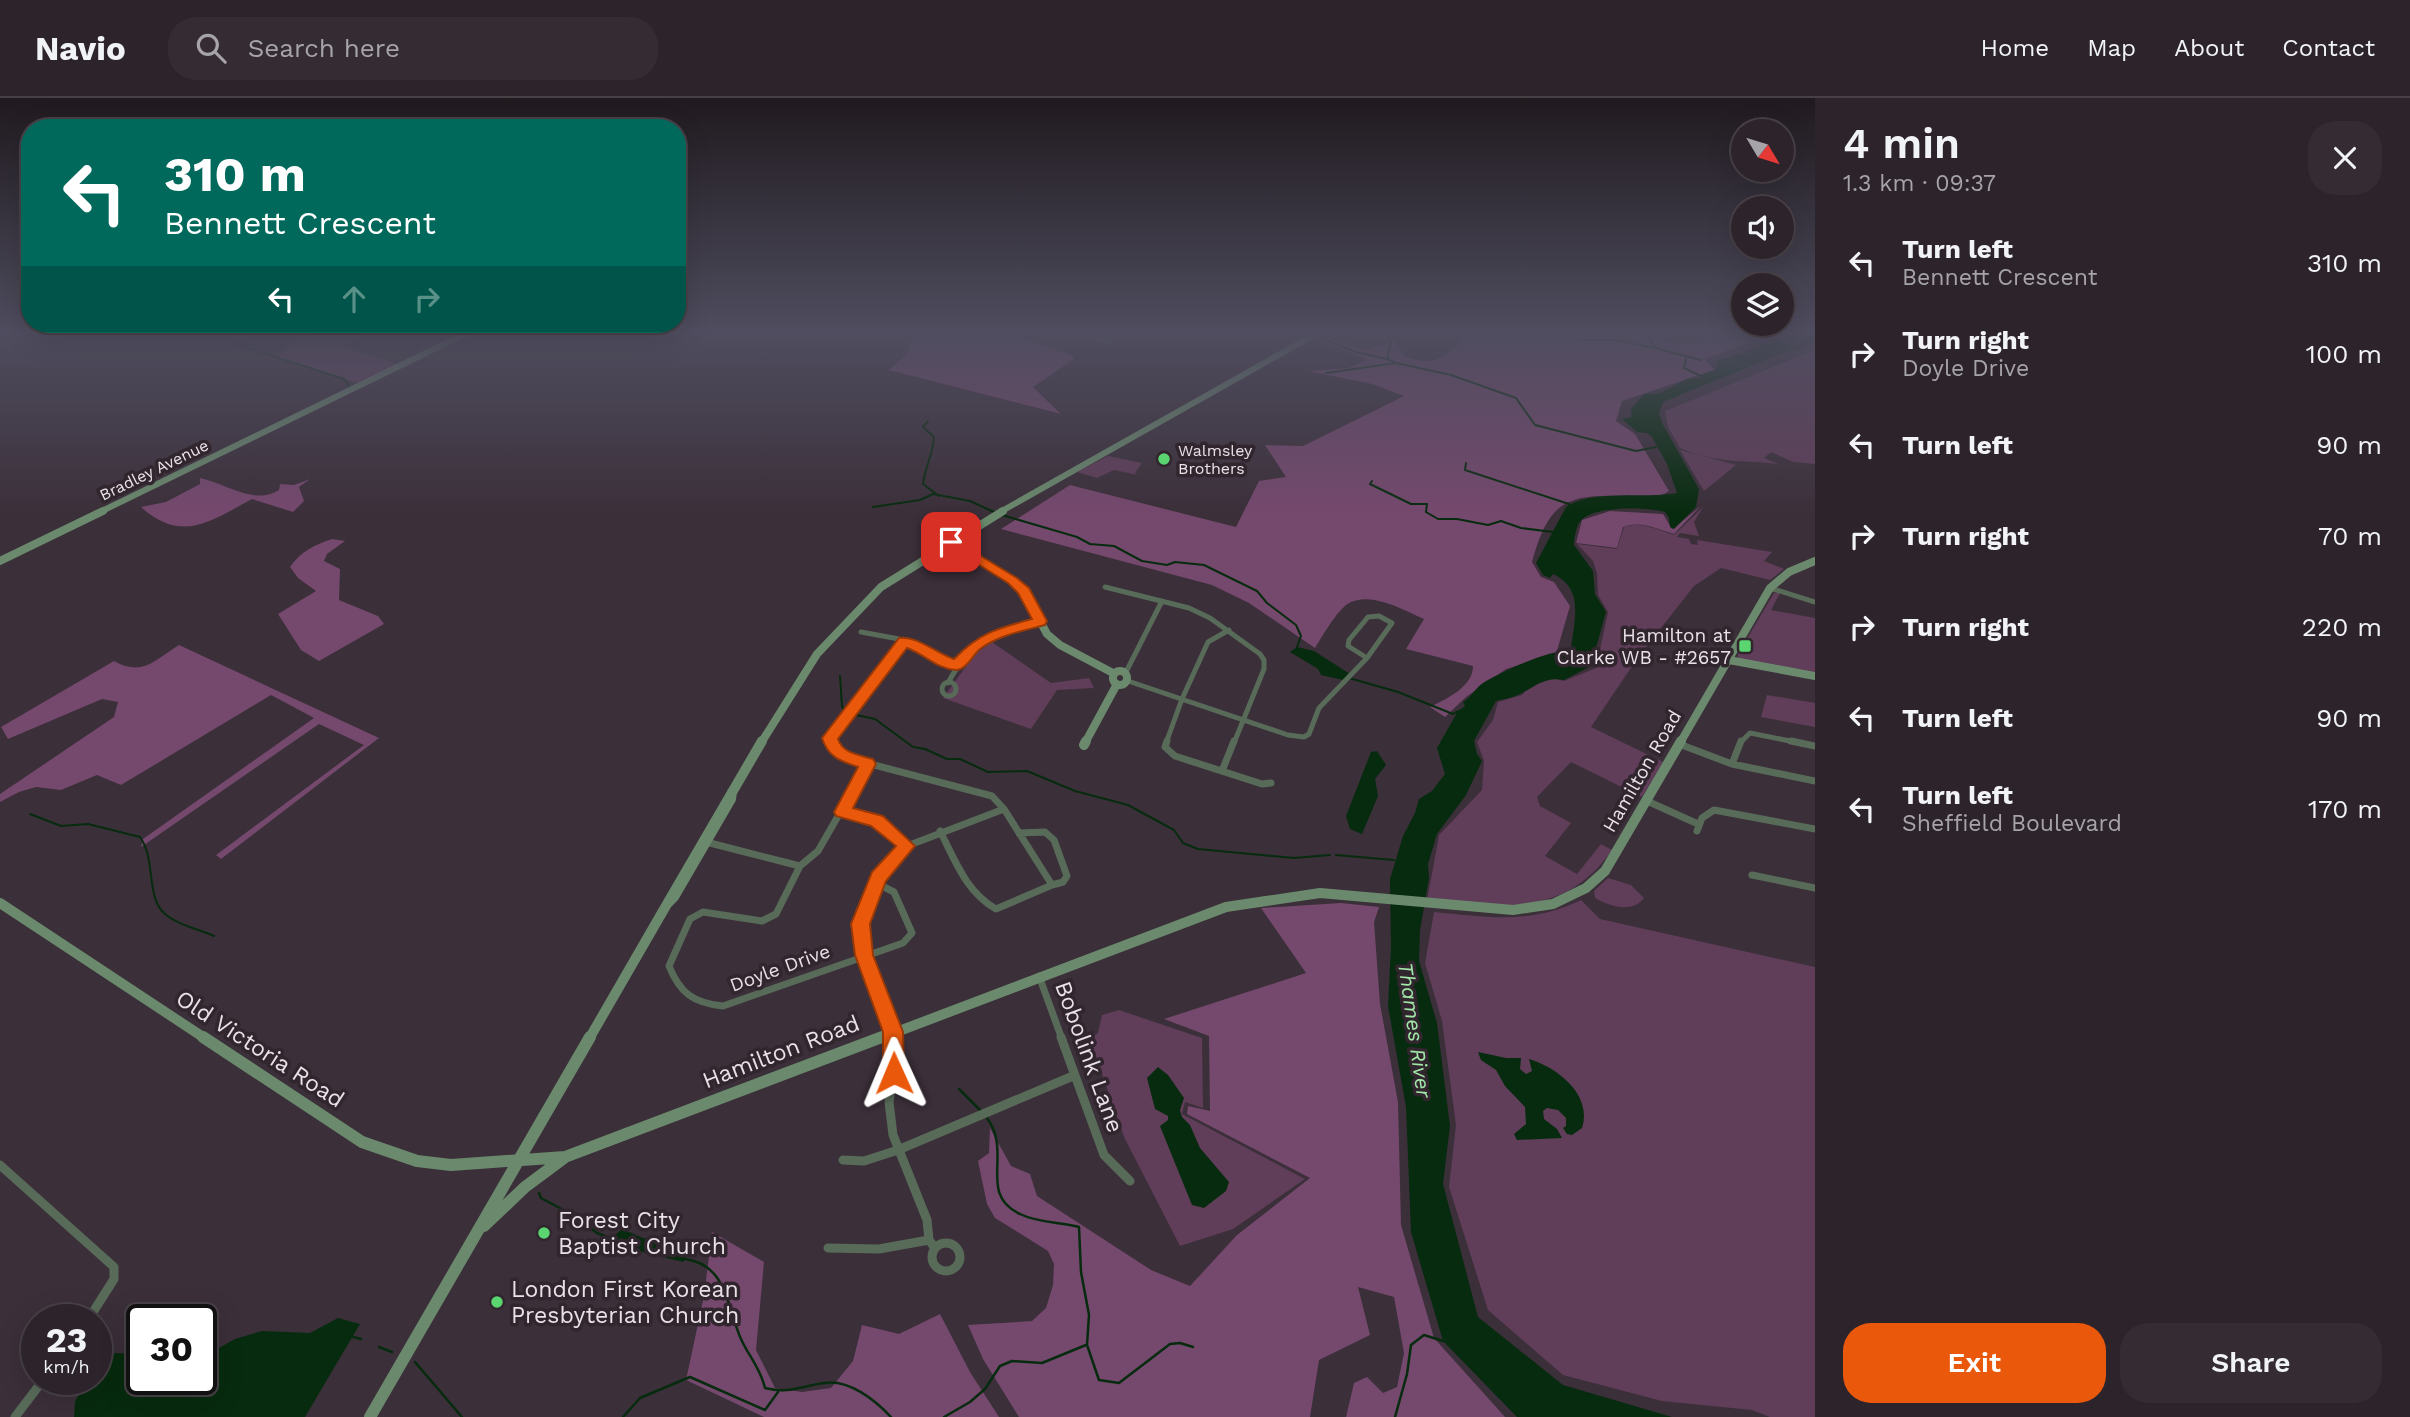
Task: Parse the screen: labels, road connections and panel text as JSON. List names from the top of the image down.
{
  "streets": {
    "main road": ["Bradley Avenue", "Hamilton Road", "Old Victoria Road"],
    "street": ["Doyle Drive", "Bobolink Lane"]
  },
  "crossings": [
    ["Hamilton Road", "Old Victoria Road"],
    ["Hamilton Road", "Bobolink Lane"]
  ],
  "water": ["Thames River"],
  "places": {
    "other": ["Walmsley Brothers", "Forest City Baptist Church", "London First Korean Presbyterian Church"],
    "transit": ["Hamilton at Clarke WB - #2657"]
  },
  "north": "bottom right",
  "page": {
    "header": "Navio",
    "search": "Search here",
    "nav": [
      "Home",
      "Map",
      "About",
      "Contact"
    ],
    "heading": ["4 min", "1.3 km · 09:37"],
    "turn": ["310 m", "Bennett Crescent"],
    "list": [
      {
        "name": "Turn left",
        "note": "Bennett Crescent",
        "value": "310 m"
      },
      {
        "name": "Turn right",
        "note": "Doyle Drive",
        "value": "100 m"
      },
      {
        "name": "Turn left",
        "value": "90 m"
      },
      {
        "name": "Turn right",
        "value": "70 m"
      },
      {
        "name": "Turn right",
        "value": "220 m"
      },
      {
        "name": "Turn left",
        "value": "90 m"
      },
      {
        "name": "Turn left",
        "note": "Sheffield Boulevard",
        "value": "170 m"
      }
    ],
    "speed": "23 km/h",
    "limit": "30",
    "buttons": ["Exit", "Share"]
  }
}
